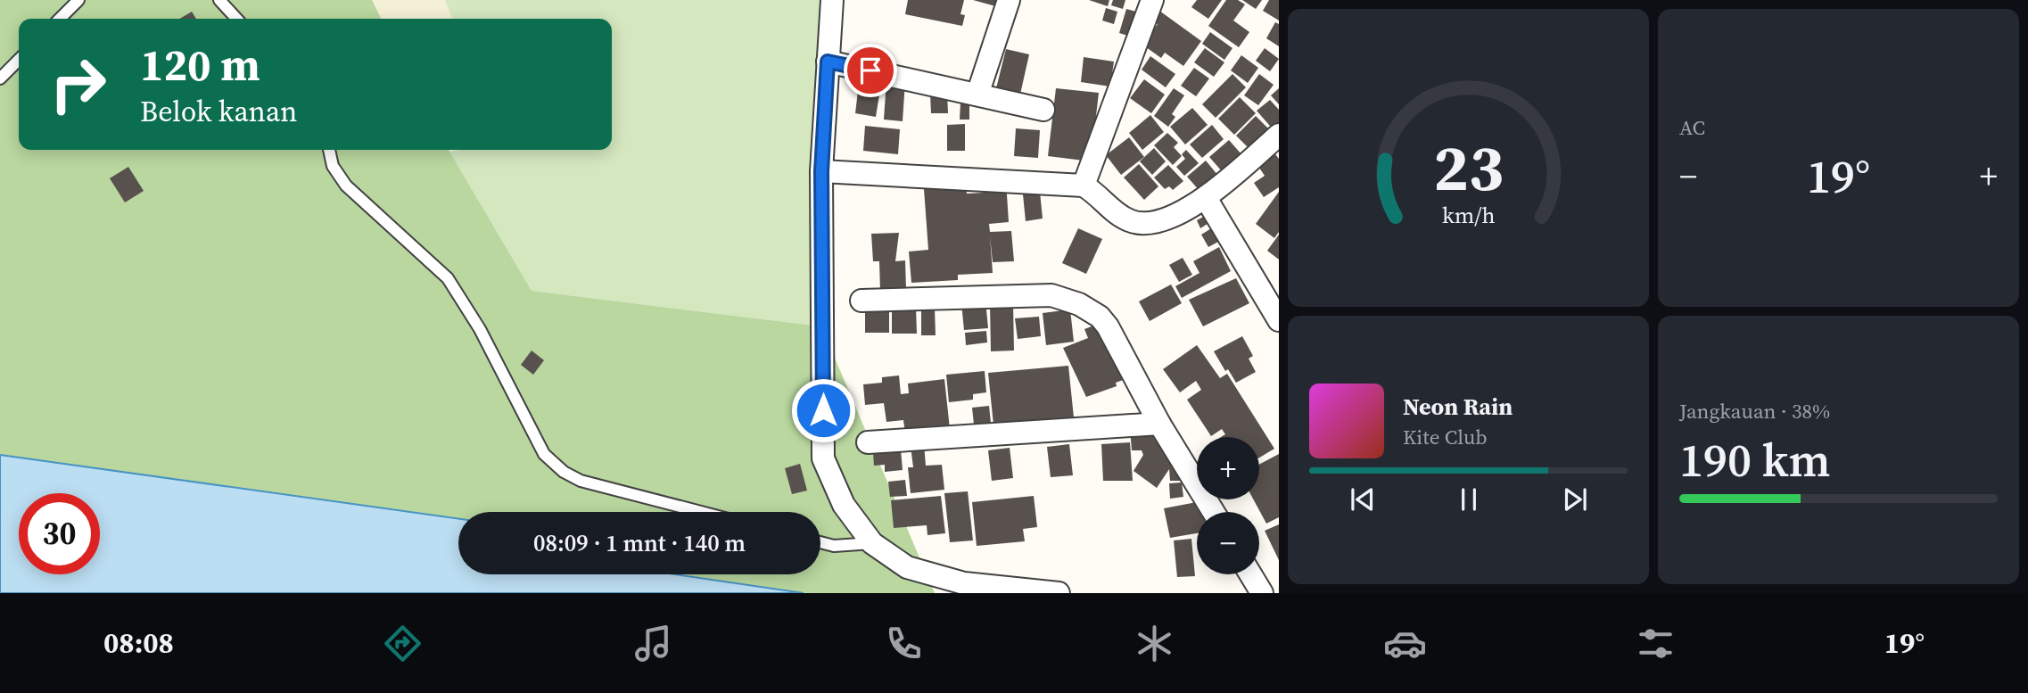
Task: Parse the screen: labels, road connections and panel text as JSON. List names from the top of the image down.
{
  "page": {
    "tile": [
      "AC",
      ["Jangkauan · 38%", "190 km"]
    ],
    "turn": ["120 m", "Belok kanan"],
    "heat": ["−", "19°", "+"],
    "song": ["Neon Rain", "Kite Club"],
    "map_buttons": ["+", "−"],
    "limit": "30",
    "trip": "08:09 · 1 mnt · 140 m",
    "tabs": ["08:08", "19°"],
    "gauge": ["23", "km/h"]
  }
}
